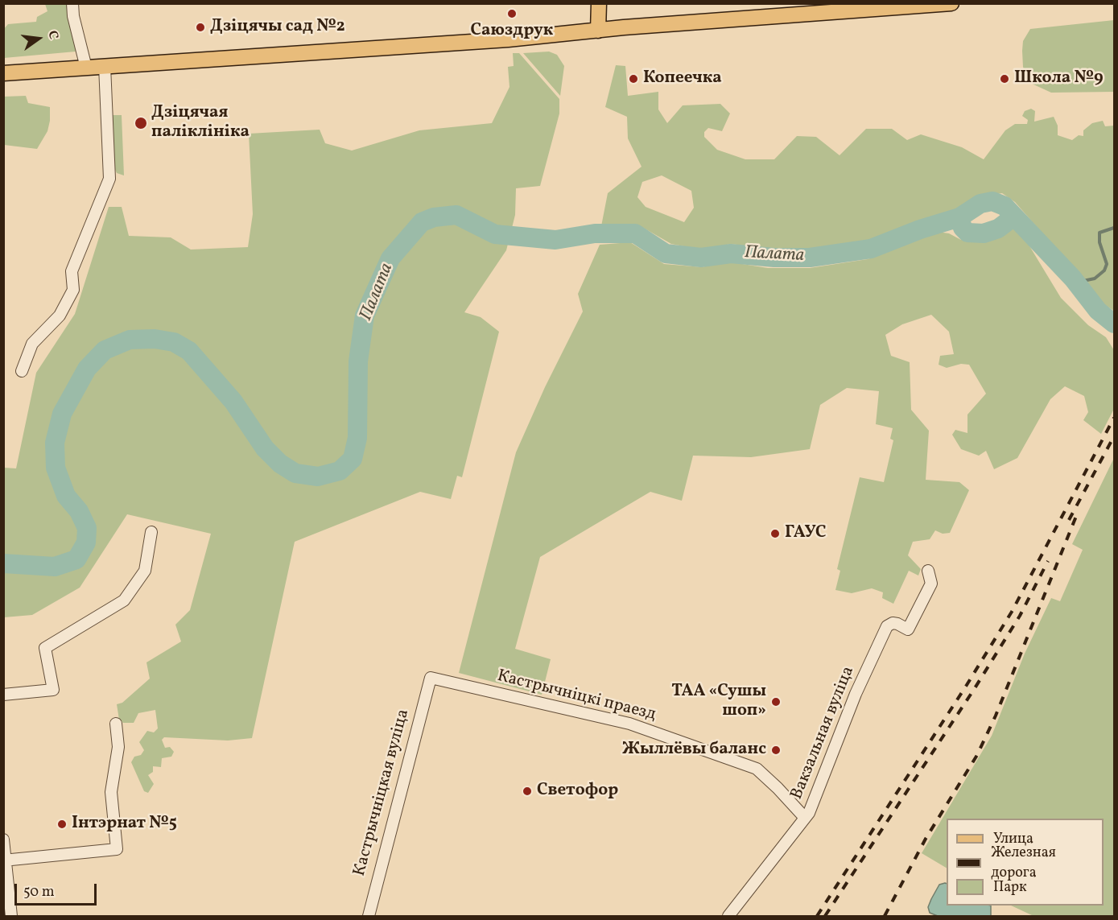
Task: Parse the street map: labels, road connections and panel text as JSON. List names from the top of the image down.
{
  "streets": {
    "street": ["Кастрычніцкі праезд", "Вакзальная вуліца", "Кастрычніцкая вуліца"]
  },
  "crossings": [
    ["Кастрычніцкі праезд", "Вакзальная вуліца"],
    ["Кастрычніцкі праезд", "Кастрычніцкая вуліца"]
  ],
  "water": ["Палата"],
  "places": [
    "Саюздрук",
    "Дзіцячы сад №2",
    "Копеечка",
    "Школа №9",
    "Дзіцячая паліклініка",
    "ГАУС",
    "ТАА «Сушы шоп»",
    "Жыллёвы баланс",
    "Светофор",
    "Інтэрнат №5"
  ],
  "legend": ["Улица", "Железная дорога", "Парк"],
  "scale_bar": "50 m",
  "north": "right"
}
